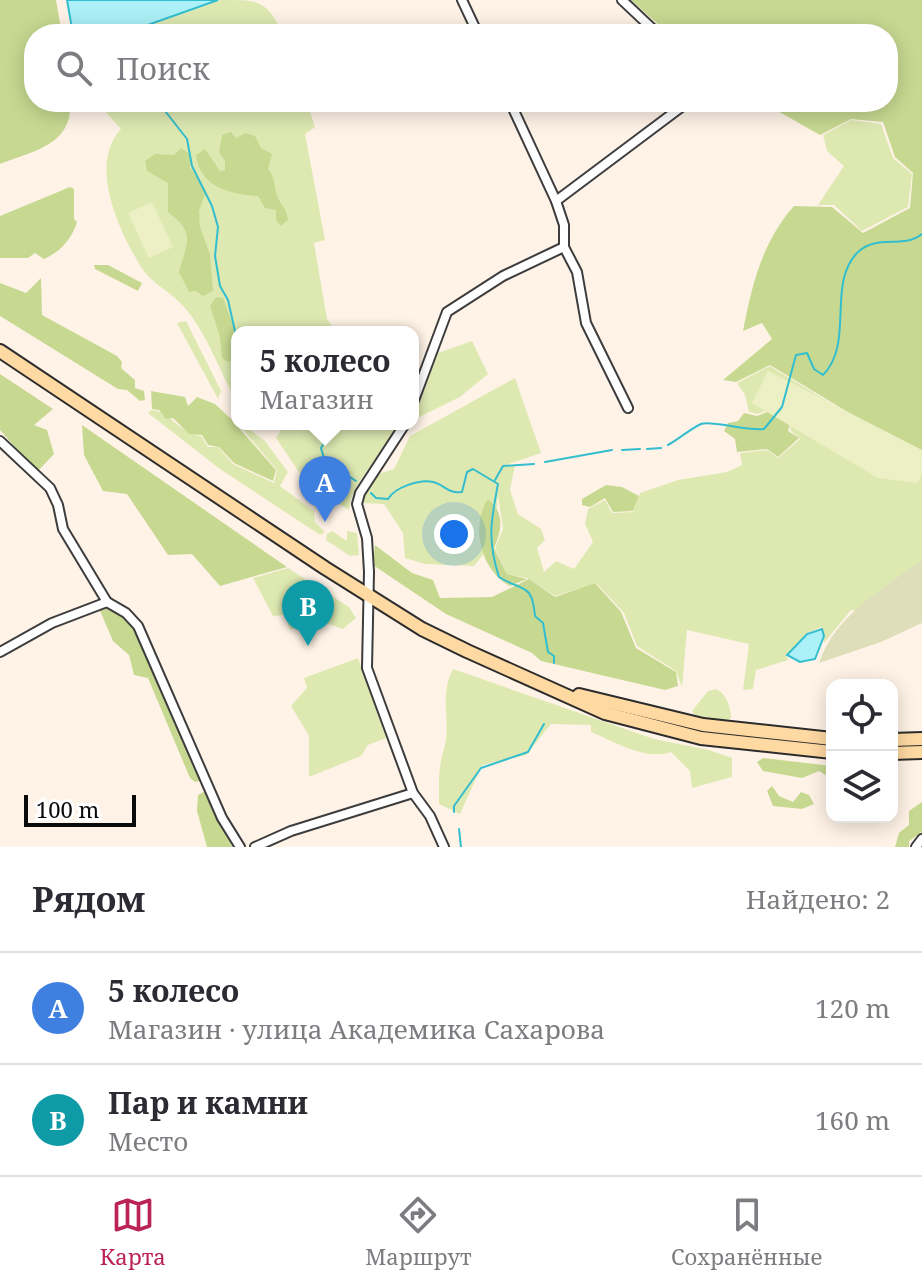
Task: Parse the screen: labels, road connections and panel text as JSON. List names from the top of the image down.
{
  "scale_bar": "100 m",
  "page": {
    "search": "Поиск",
    "popup": ["5 колесо", "Магазин"],
    "pins": ["A", "B"],
    "scale": "100 m",
    "heading": ["Рядом", "Найдено: 2"],
    "list": [
      {
        "mark": "A",
        "name": "5 колесо",
        "note": "Магазин · улица Академика Сахарова",
        "value": "120 m"
      },
      {
        "mark": "B",
        "name": "Пар и камни",
        "note": "Место",
        "value": "160 m"
      }
    ],
    "nav": ["Карта", "Маршрут", "Сохранённые"]
  }
}
